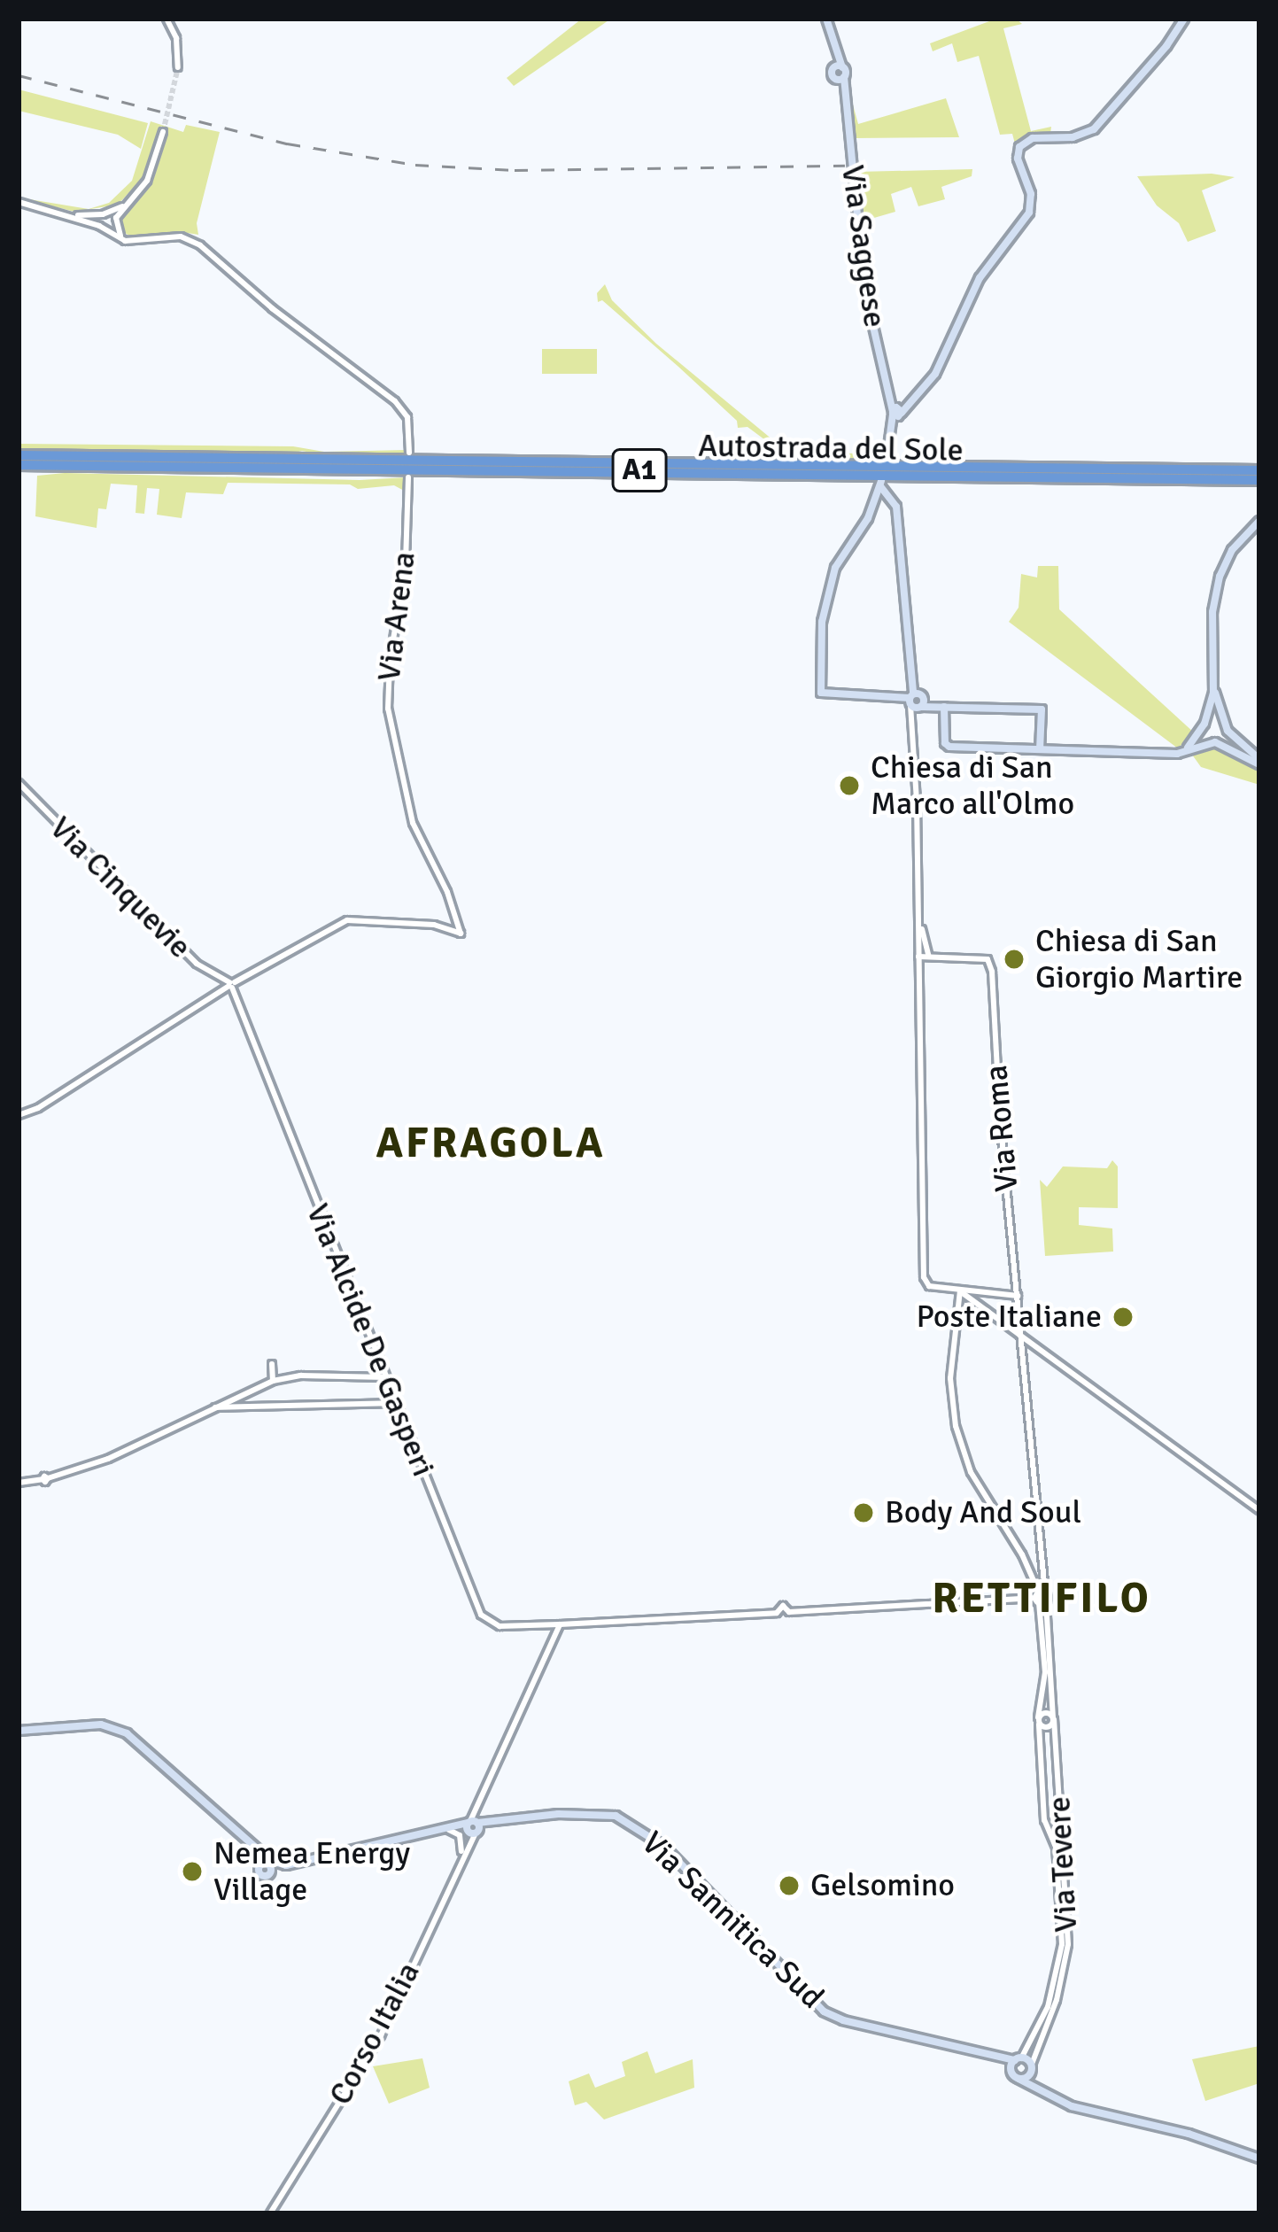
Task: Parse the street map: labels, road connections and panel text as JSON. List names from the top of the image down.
{
  "streets": {
    "highway": ["Autostrada del Sole", "A1"],
    "main road": ["Via Saggese", "Via Sannitica Sud"],
    "street": [
      "Via Arena",
      "Via Cinquevie",
      "Via Roma",
      "Via Alcide De Gasperi",
      "Via Tevere",
      "Corso Italia"
    ]
  },
  "crossings": [
    ["Via Arena", "Via Cinquevie"],
    ["Via Arena", "Via Alcide De Gasperi"],
    ["Via Cinquevie", "Via Alcide De Gasperi"],
    ["Via Roma", "Via Alcide De Gasperi"],
    ["Via Roma", "Via Tevere"],
    ["Via Alcide De Gasperi", "Via Tevere"],
    ["Via Alcide De Gasperi", "Corso Italia"],
    ["Via Sannitica Sud", "Corso Italia"]
  ],
  "districts": ["AFRAGOLA", "RETTIFILO"],
  "places": [
    "Chiesa di San Marco all'Olmo",
    "Chiesa di San Giorgio Martire",
    "Poste Italiane",
    "Body And Soul",
    "Nemea Energy Village",
    "Gelsomino"
  ]
}
